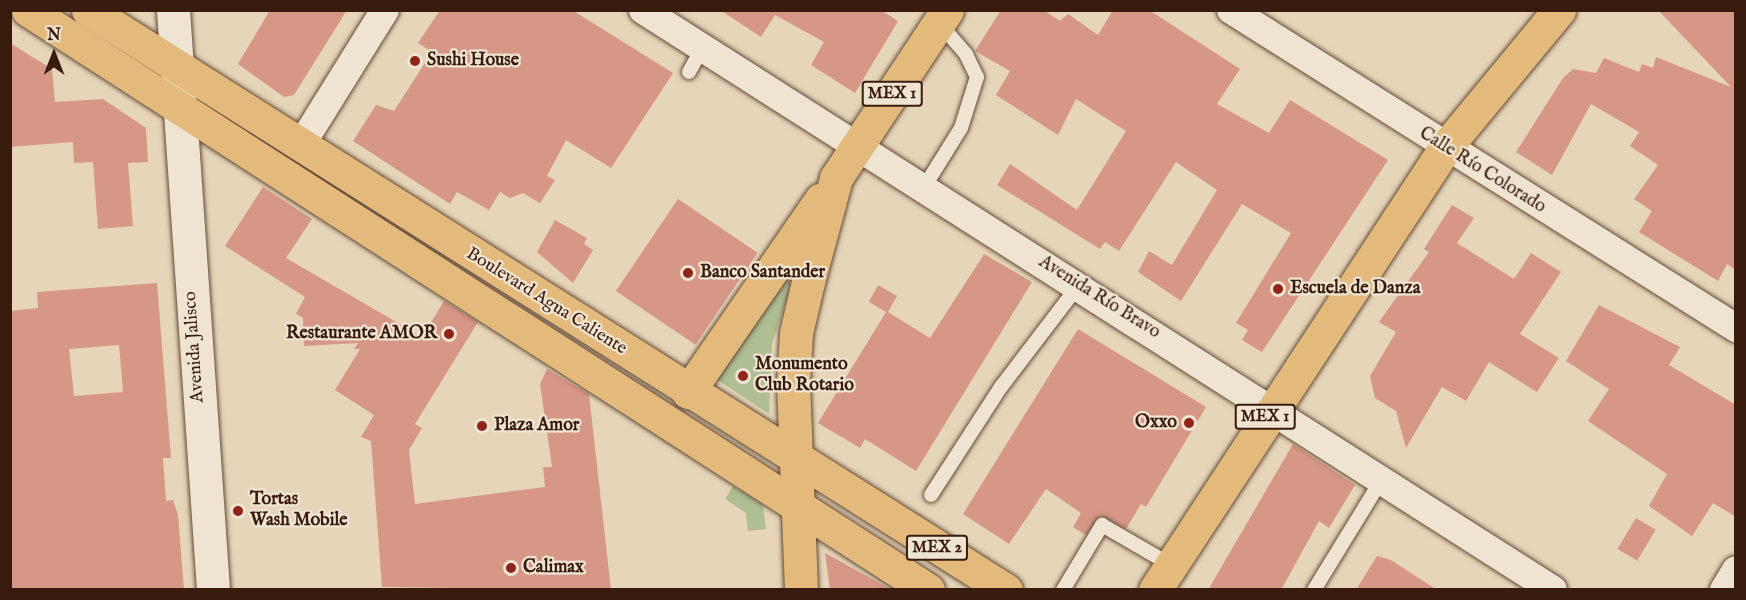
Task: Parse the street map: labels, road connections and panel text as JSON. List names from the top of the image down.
{
  "streets": {
    "main road": [
      "MEX 1",
      "Boulevard Agua Caliente",
      "Avenida Jalisco",
      "MEX 2"
    ],
    "street": ["Calle Río Colorado", "Avenida Río Bravo"]
  },
  "crossings": [
    ["MEX 1", "Calle Río Colorado"],
    ["MEX 1", "Avenida Río Bravo"],
    ["MEX 1", "Boulevard Agua Caliente"],
    ["Boulevard Agua Caliente", "Avenida Jalisco"]
  ],
  "places": [
    "Sushi House",
    "Banco Santander",
    "Escuela de Danza",
    "Restaurante AMOR",
    "Monumento Club Rotario",
    "Oxxo",
    "Plaza Amor",
    "Tortas Wash Mobile",
    "Calimax"
  ],
  "north": "top"
}
